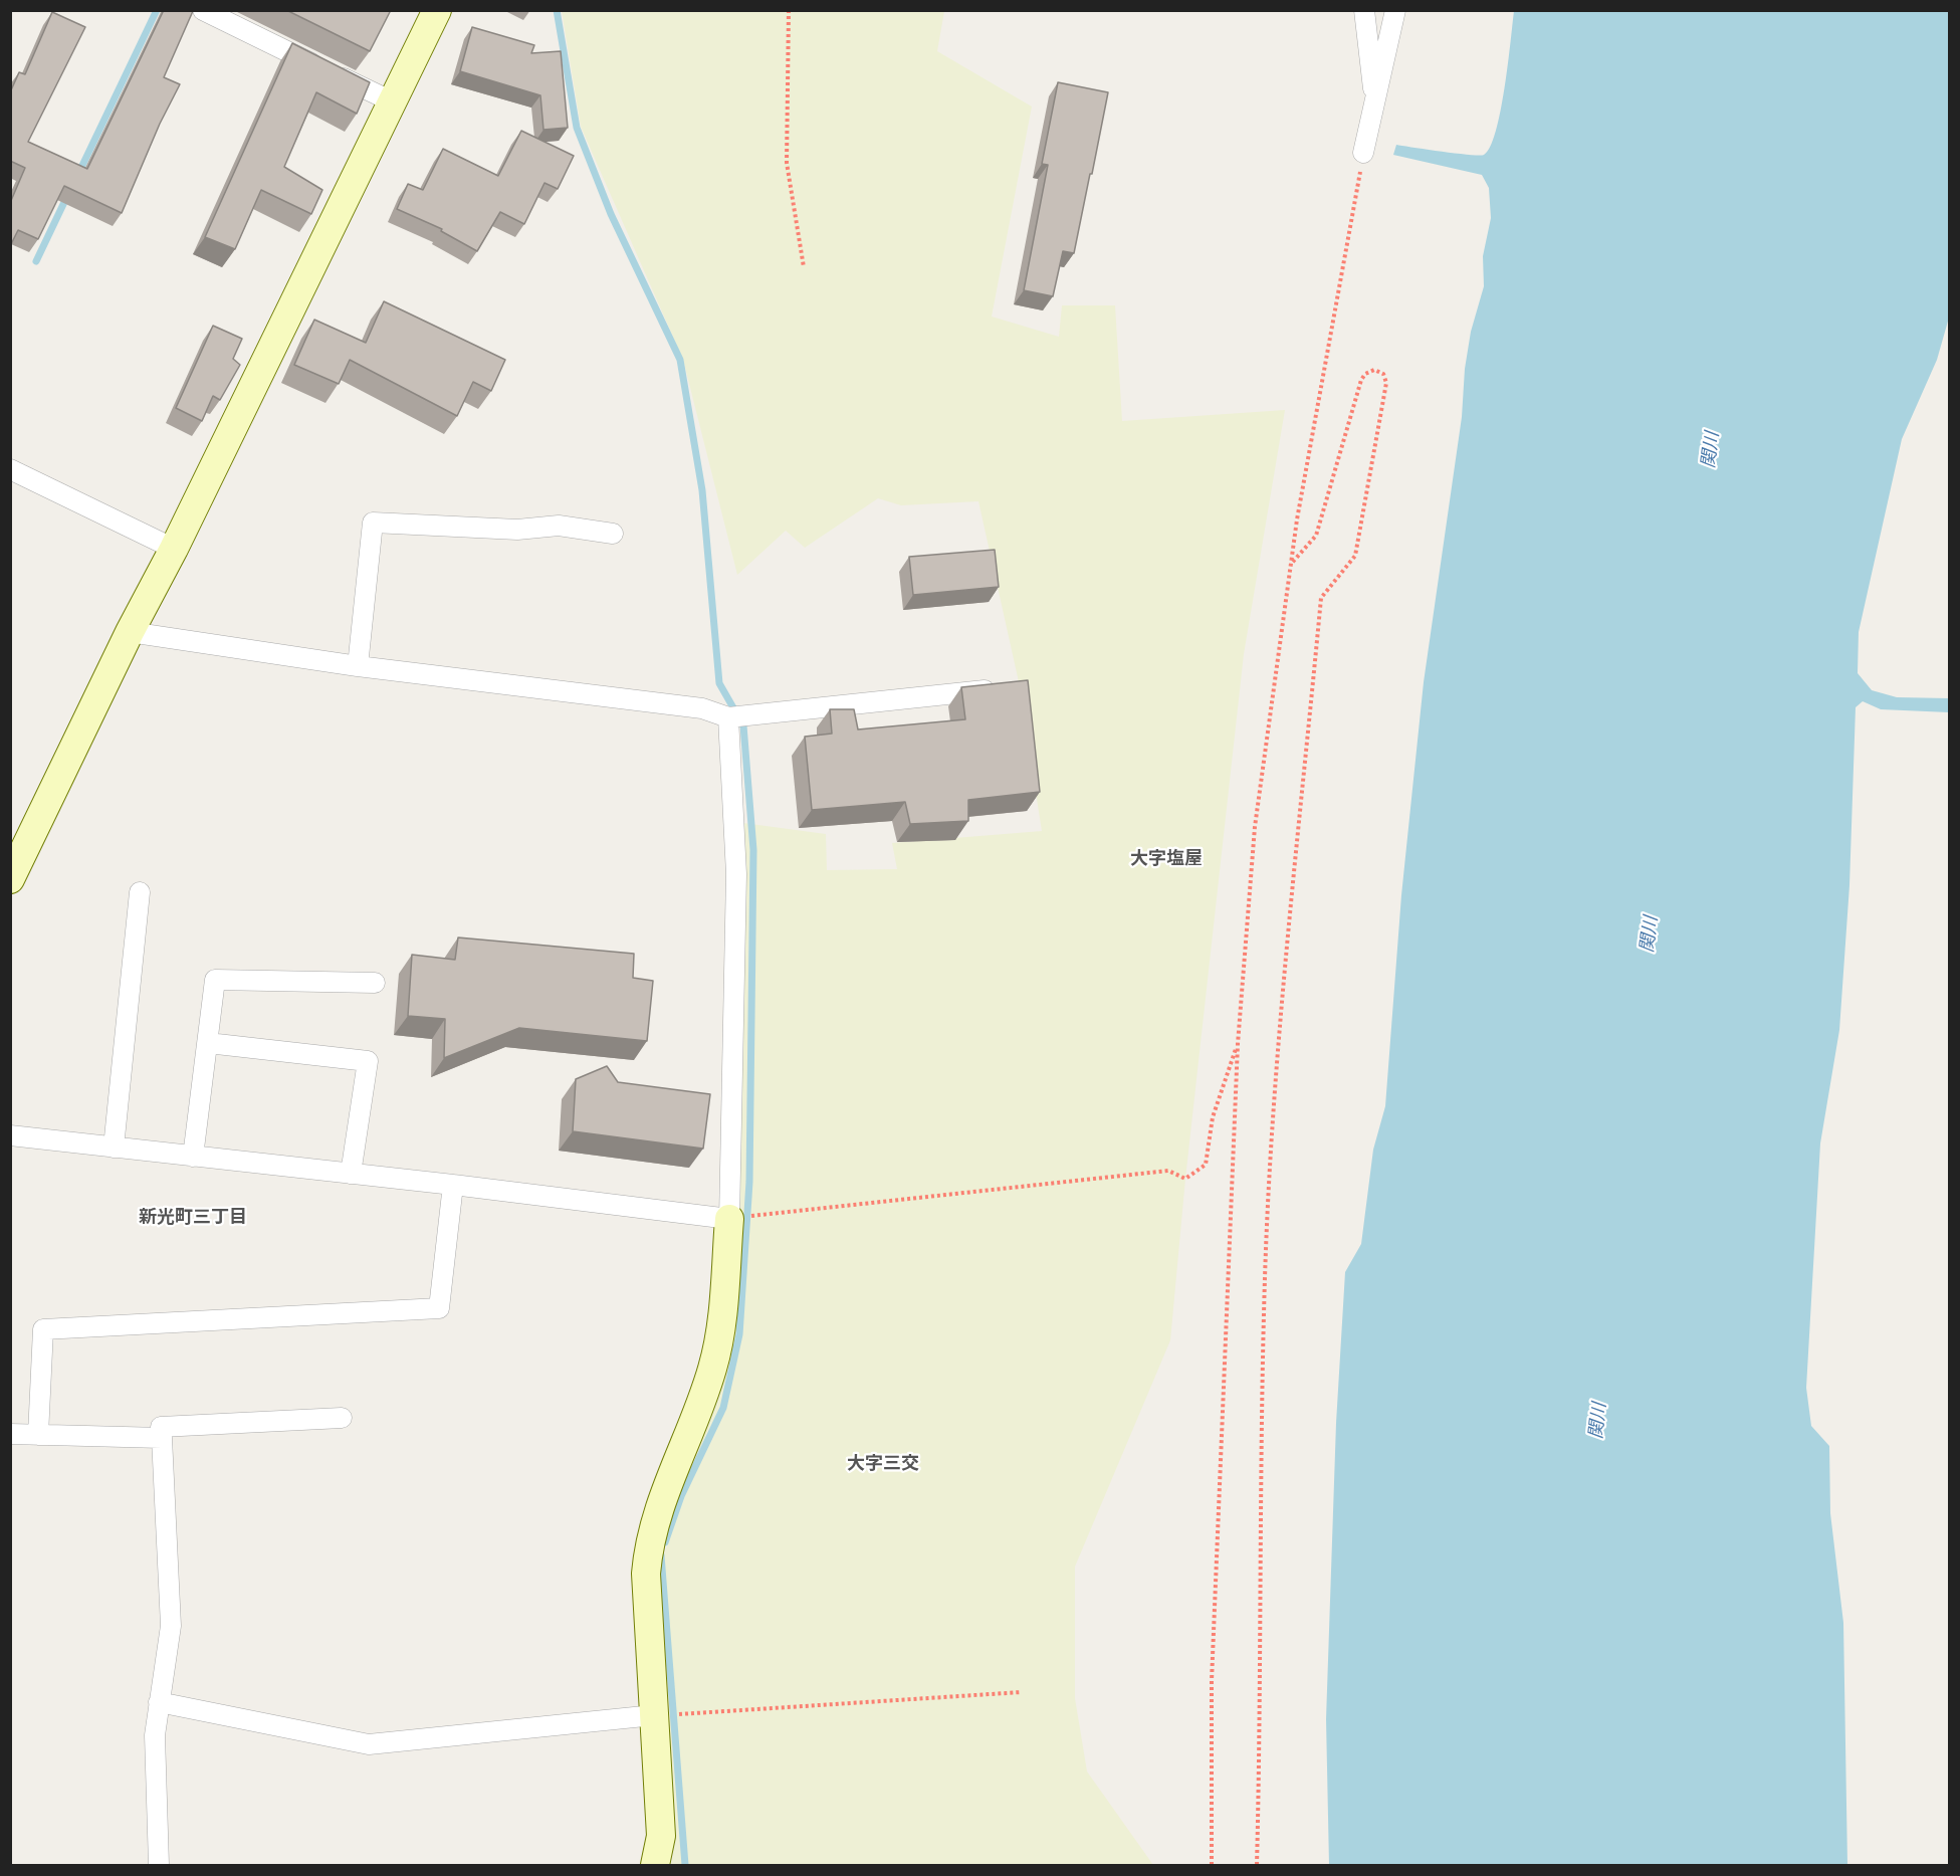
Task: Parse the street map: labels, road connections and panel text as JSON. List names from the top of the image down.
{
  "districts": ["大字塩屋", "新光町三丁目", "大字三交"],
  "water": ["関川"]
}
